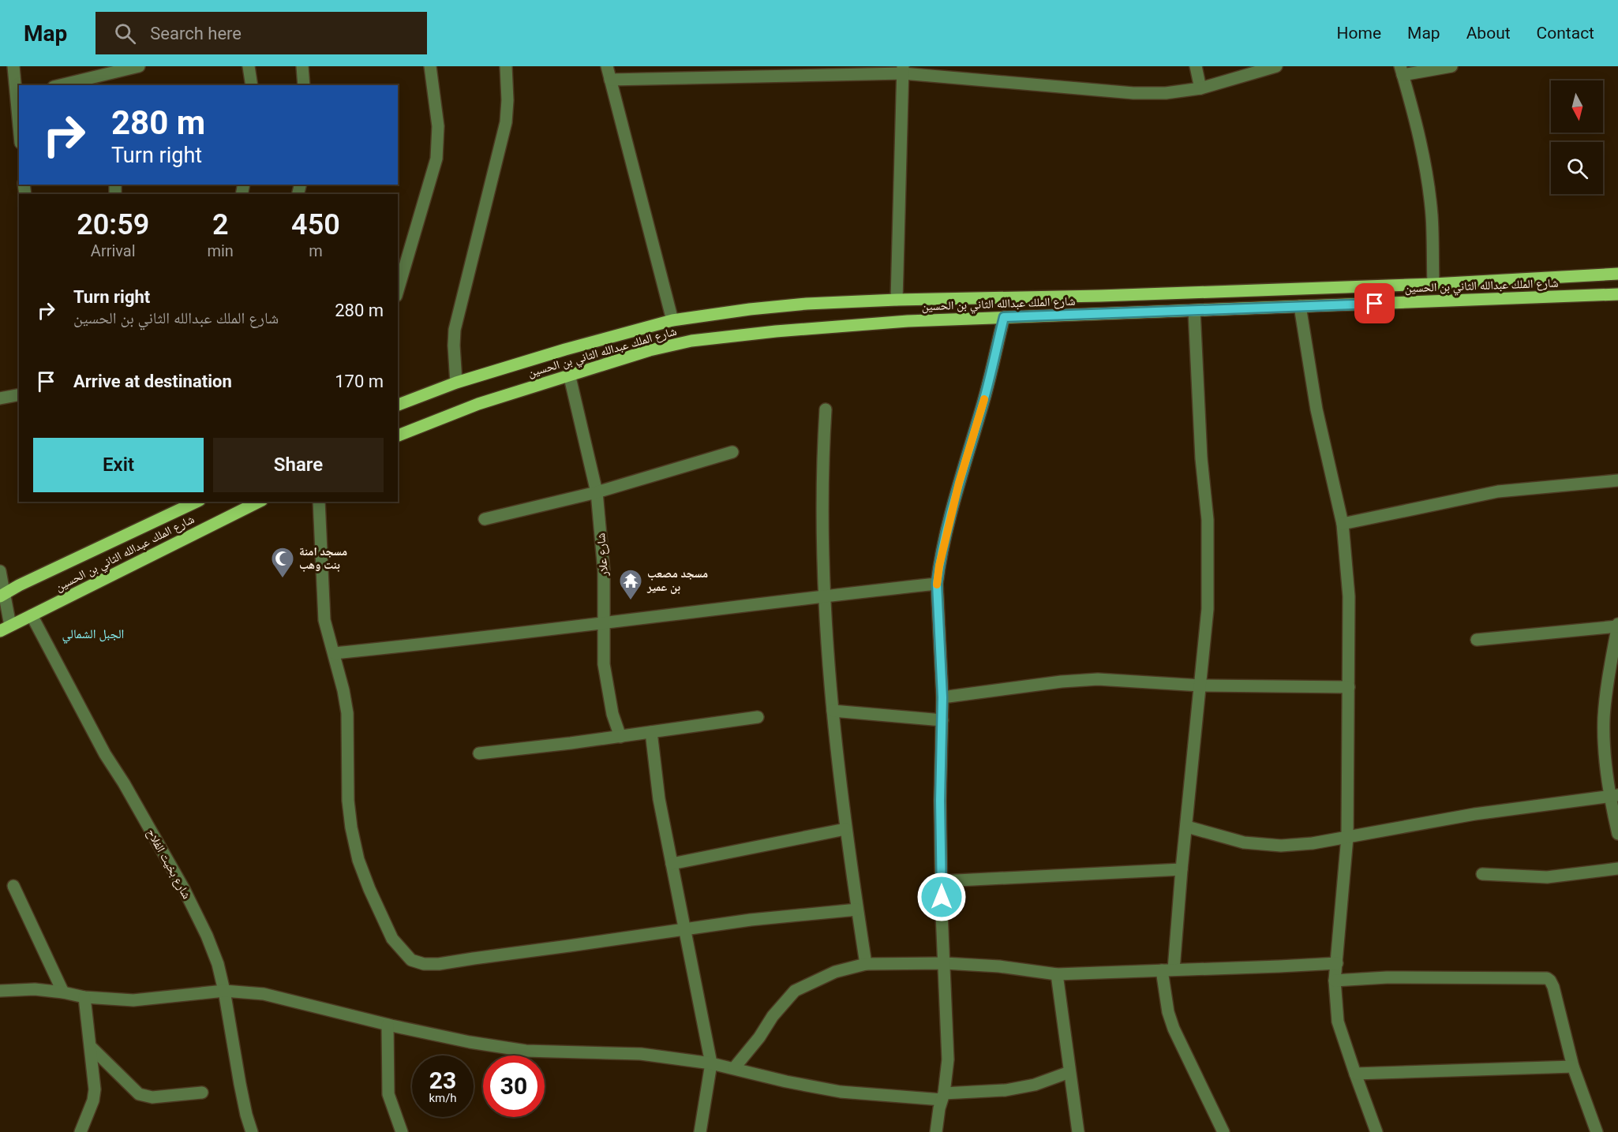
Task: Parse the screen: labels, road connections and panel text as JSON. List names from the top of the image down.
{
  "streets": {
    "main road": ["شارع الملك عبدالله الثاني بن الحسين"],
    "street": ["شارع علار", "شارع بخيت الفلاح"]
  },
  "crossings": [
    ["شارع الملك عبدالله الثاني بن الحسين", "شارع علار"],
    ["شارع الملك عبدالله الثاني بن الحسين", "شارع بخيت الفلاح"]
  ],
  "districts": ["الجبل الشمالي"],
  "places": {
    "mosque": ["مسجد امنة بنت وهب"],
    "temple": ["مسجد مصعب بن عمير"]
  },
  "north": "bottom",
  "page": {
    "header": "Map",
    "search": "Search here",
    "nav": [
      "Home",
      "Map",
      "About",
      "Contact"
    ],
    "turn": ["280 m", "Turn right"],
    "eta": [
      "20:59",
      "Arrival",
      "2",
      "min",
      "450",
      "m"
    ],
    "list": [
      {
        "name": "Turn right",
        "note": "شارع الملك عبدالله الثاني بن الحسين",
        "value": "280 m"
      },
      {
        "name": "Arrive at destination",
        "value": "170 m"
      }
    ],
    "buttons": ["Exit", "Share"],
    "speed": "23 km/h",
    "limit": "30"
  }
}
